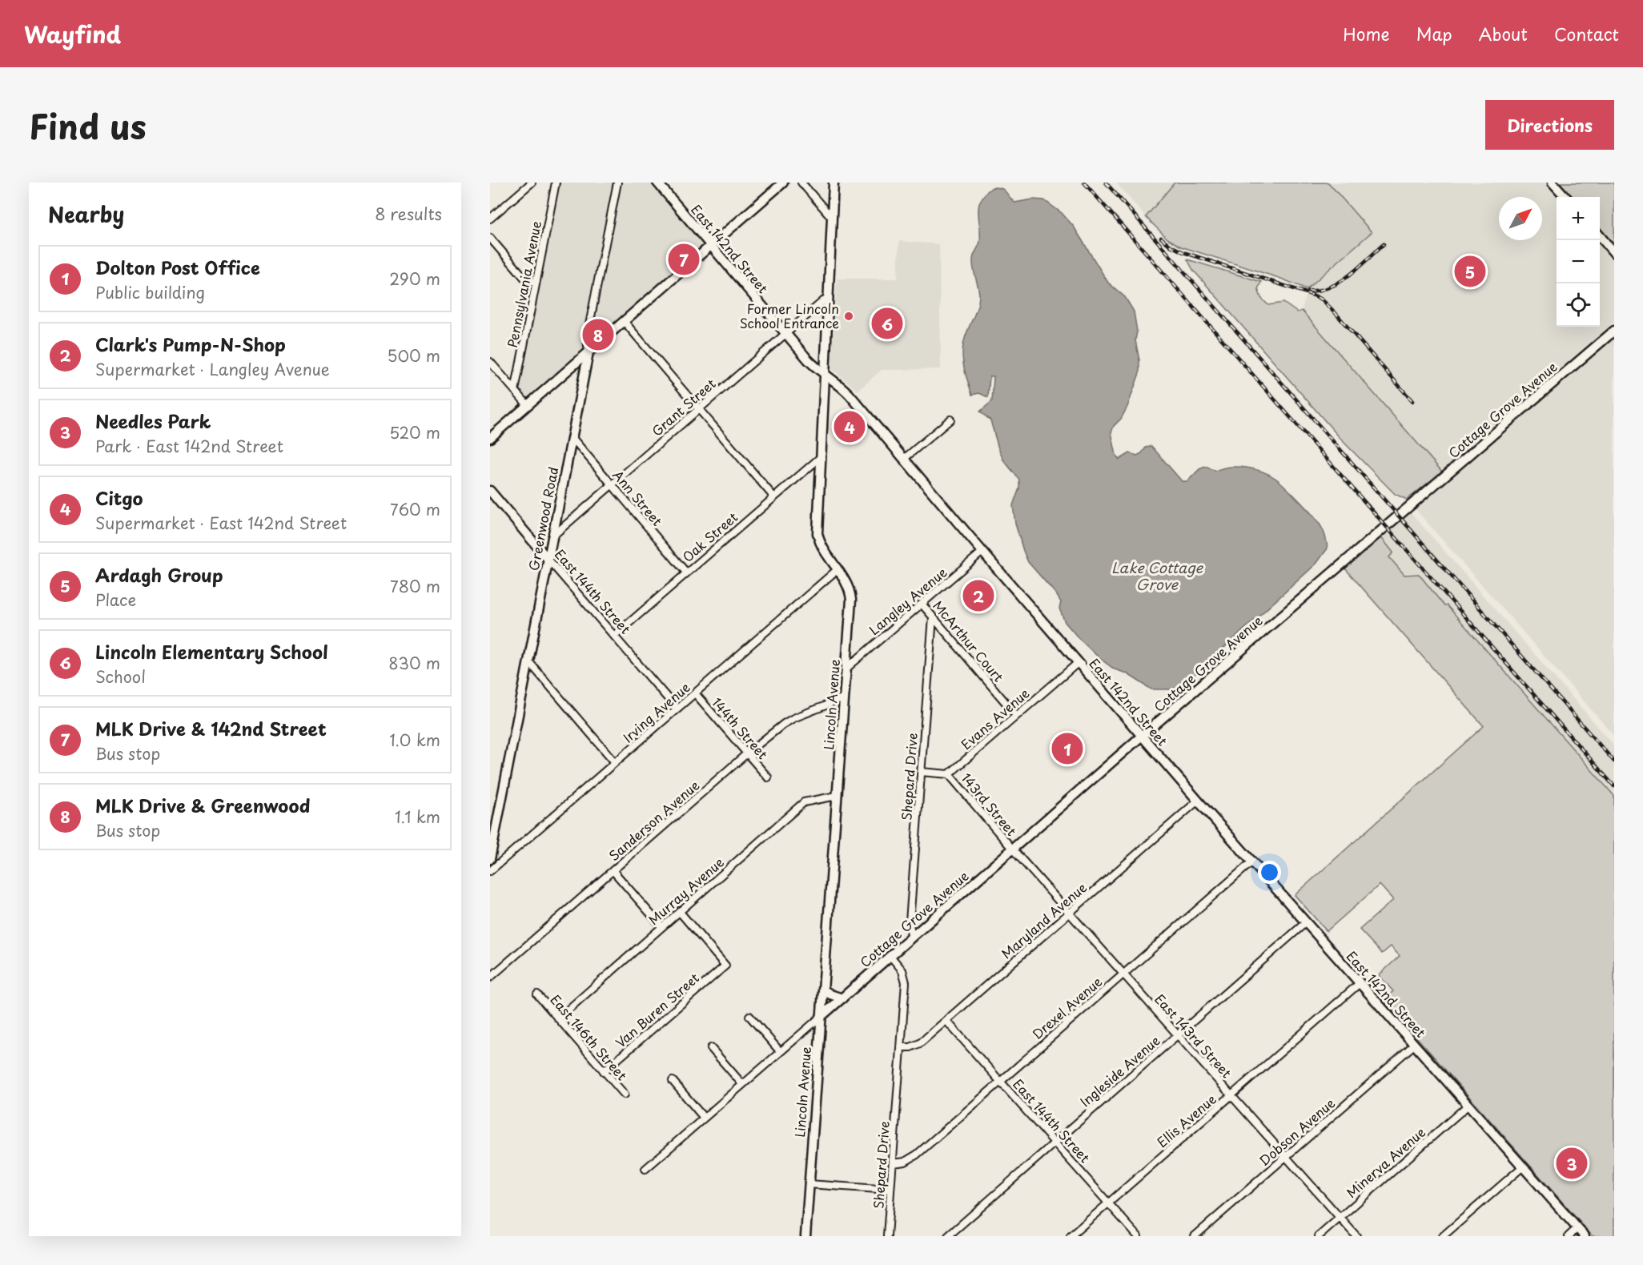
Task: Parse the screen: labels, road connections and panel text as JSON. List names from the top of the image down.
{
  "streets": {
    "street": [
      "East 142nd Street",
      "Pennsylvania Avenue",
      "Grant Street",
      "Cottage Grove Avenue",
      "Ann Street",
      "Greenwood Road",
      "Oak Street",
      "East 144th Street",
      "Langley Avenue",
      "McArthur Court",
      "Lincoln Avenue",
      "Irving Avenue",
      "Evans Avenue",
      "144th Street",
      "Shepard Drive",
      "143rd Street",
      "Sanderson Avenue",
      "Murray Avenue",
      "Maryland Avenue",
      "Drexel Avenue",
      "Van Buren Street",
      "East 143rd Street",
      "East 146th Street",
      "Ingleside Avenue",
      "Ellis Avenue",
      "Dobson Avenue",
      "Minerva Avenue"
    ]
  },
  "crossings": [
    ["East 142nd Street", "Grant Street"],
    ["East 142nd Street", "Cottage Grove Avenue"],
    ["East 142nd Street", "Langley Avenue"],
    ["East 142nd Street", "Lincoln Avenue"],
    ["East 142nd Street", "Evans Avenue"],
    ["East 142nd Street", "Maryland Avenue"],
    ["East 142nd Street", "Drexel Avenue"],
    ["East 142nd Street", "Ingleside Avenue"],
    ["East 142nd Street", "Ellis Avenue"],
    ["East 142nd Street", "Dobson Avenue"],
    ["East 142nd Street", "Minerva Avenue"],
    ["Grant Street", "Ann Street"],
    ["Grant Street", "Greenwood Road"],
    ["Grant Street", "Lincoln Avenue"],
    ["Cottage Grove Avenue", "Lincoln Avenue"],
    ["Cottage Grove Avenue", "Shepard Drive"],
    ["Cottage Grove Avenue", "143rd Street"],
    ["Cottage Grove Avenue", "East 143rd Street"],
    ["Ann Street", "Greenwood Road"],
    ["Ann Street", "Oak Street"],
    ["Greenwood Road", "East 144th Street"],
    ["Oak Street", "East 144th Street"],
    ["Oak Street", "Lincoln Avenue"],
    ["East 144th Street", "Irving Avenue"],
    ["East 144th Street", "Maryland Avenue"],
    ["East 144th Street", "Drexel Avenue"],
    ["East 144th Street", "Ingleside Avenue"],
    ["East 144th Street", "Ellis Avenue"],
    ["Langley Avenue", "McArthur Court"],
    ["Langley Avenue", "Lincoln Avenue"],
    ["McArthur Court", "Evans Avenue"],
    ["McArthur Court", "Shepard Drive"],
    ["Lincoln Avenue", "Irving Avenue"],
    ["Lincoln Avenue", "Sanderson Avenue"],
    ["Lincoln Avenue", "Murray Avenue"],
    ["Irving Avenue", "144th Street"],
    ["Evans Avenue", "143rd Street"],
    ["144th Street", "Sanderson Avenue"],
    ["Shepard Drive", "Maryland Avenue"],
    ["Shepard Drive", "Drexel Avenue"],
    ["143rd Street", "East 143rd Street"],
    ["Murray Avenue", "Van Buren Street"],
    ["Murray Avenue", "East 146th Street"],
    ["Maryland Avenue", "East 143rd Street"],
    ["Drexel Avenue", "East 143rd Street"],
    ["Van Buren Street", "East 146th Street"],
    ["East 143rd Street", "Ingleside Avenue"],
    ["East 143rd Street", "Ellis Avenue"],
    ["East 143rd Street", "Dobson Avenue"],
    ["East 143rd Street", "Minerva Avenue"]
  ],
  "water": ["Lake Cottage Grove"],
  "places": ["Former Lincoln School Entrance"],
  "north": "top right",
  "page": {
    "header": "Wayfind",
    "nav": [
      "Home",
      "Map",
      "About",
      "Contact"
    ],
    "title": "Find us",
    "buttons": "Directions",
    "heading": ["Nearby", "8 results"],
    "map_buttons": ["+", "−"],
    "pins": [
      "7",
      "5",
      "6",
      "8",
      "4",
      "2",
      "1",
      "3"
    ],
    "list": [
      {
        "mark": "1",
        "name": "Dolton Post Office",
        "note": "Public building",
        "value": "290 m"
      },
      {
        "mark": "2",
        "name": "Clark's Pump-N-Shop",
        "note": "Supermarket · Langley Avenue",
        "value": "500 m"
      },
      {
        "mark": "3",
        "name": "Needles Park",
        "note": "Park · East 142nd Street",
        "value": "520 m"
      },
      {
        "mark": "4",
        "name": "Citgo",
        "note": "Supermarket · East 142nd Street",
        "value": "760 m"
      },
      {
        "mark": "5",
        "name": "Ardagh Group",
        "note": "Place",
        "value": "780 m"
      },
      {
        "mark": "6",
        "name": "Lincoln Elementary School",
        "note": "School",
        "value": "830 m"
      },
      {
        "mark": "7",
        "name": "MLK Drive & 142nd Street",
        "note": "Bus stop",
        "value": "1.0 km"
      },
      {
        "mark": "8",
        "name": "MLK Drive & Greenwood",
        "note": "Bus stop",
        "value": "1.1 km"
      }
    ]
  }
}
